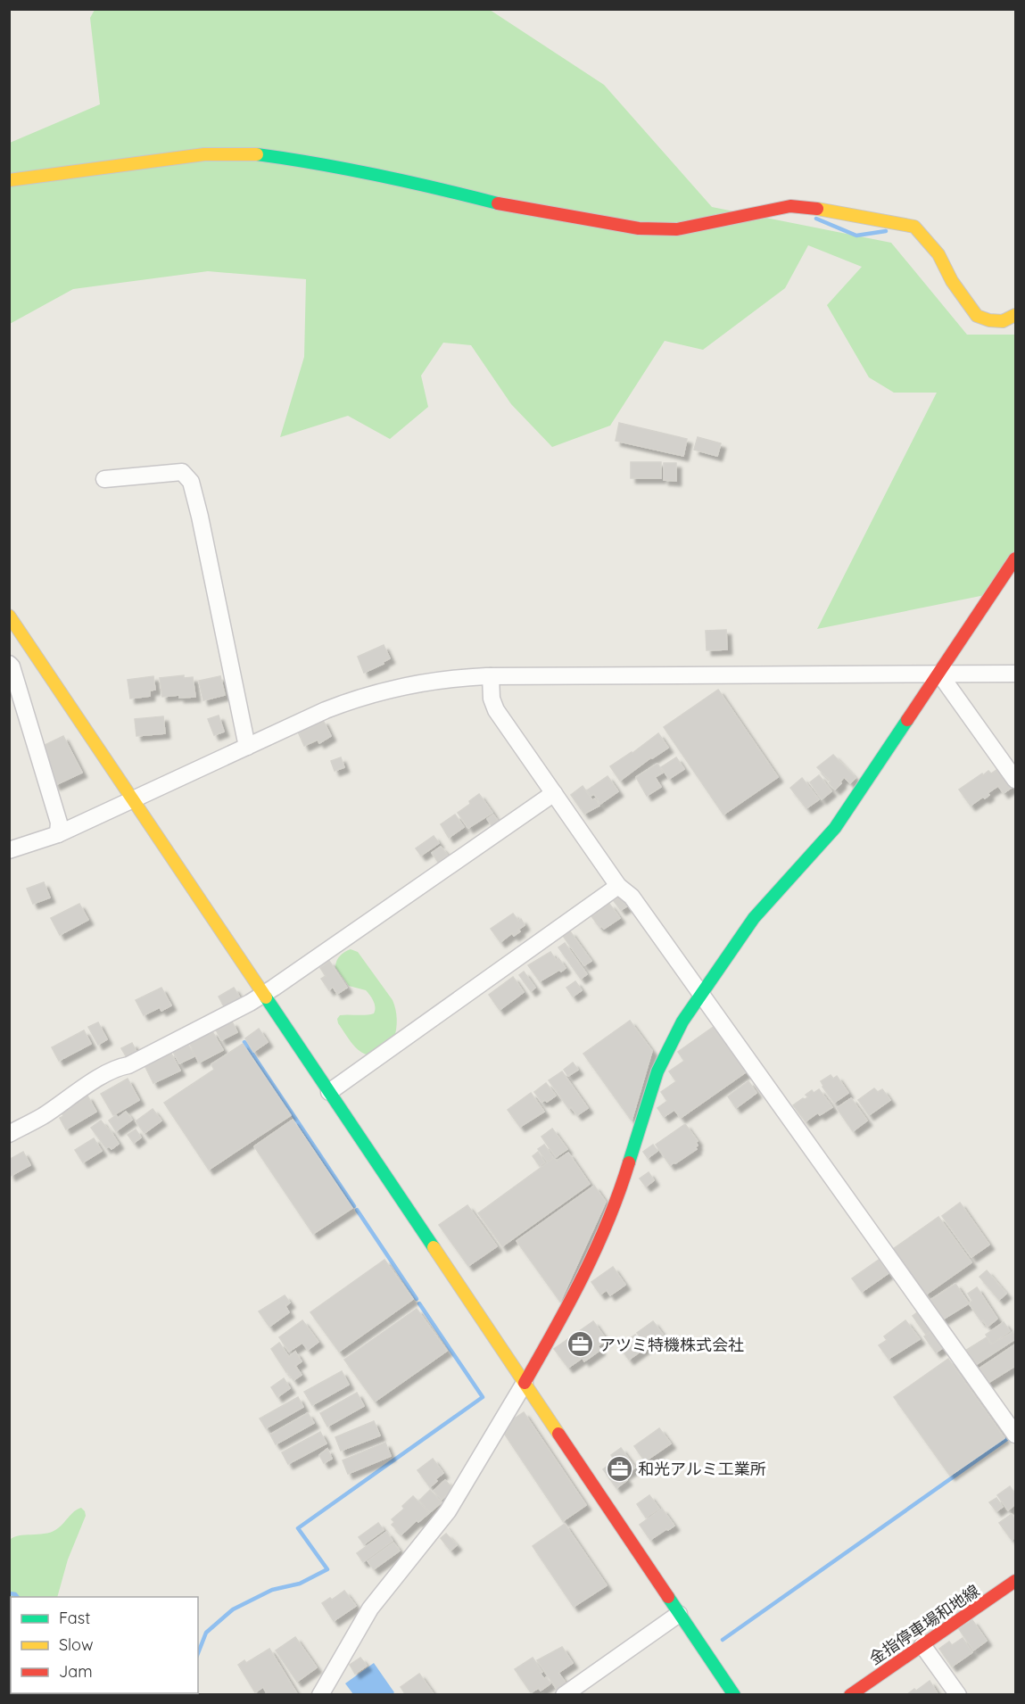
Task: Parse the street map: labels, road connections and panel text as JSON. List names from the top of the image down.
{
  "streets": {
    "street": ["金指停車場和地線"]
  },
  "places": {
    "office": ["アツミ特機株式会社", "和光アルミ工業所"]
  },
  "legend": ["Fast", "Slow", "Jam"]
}
